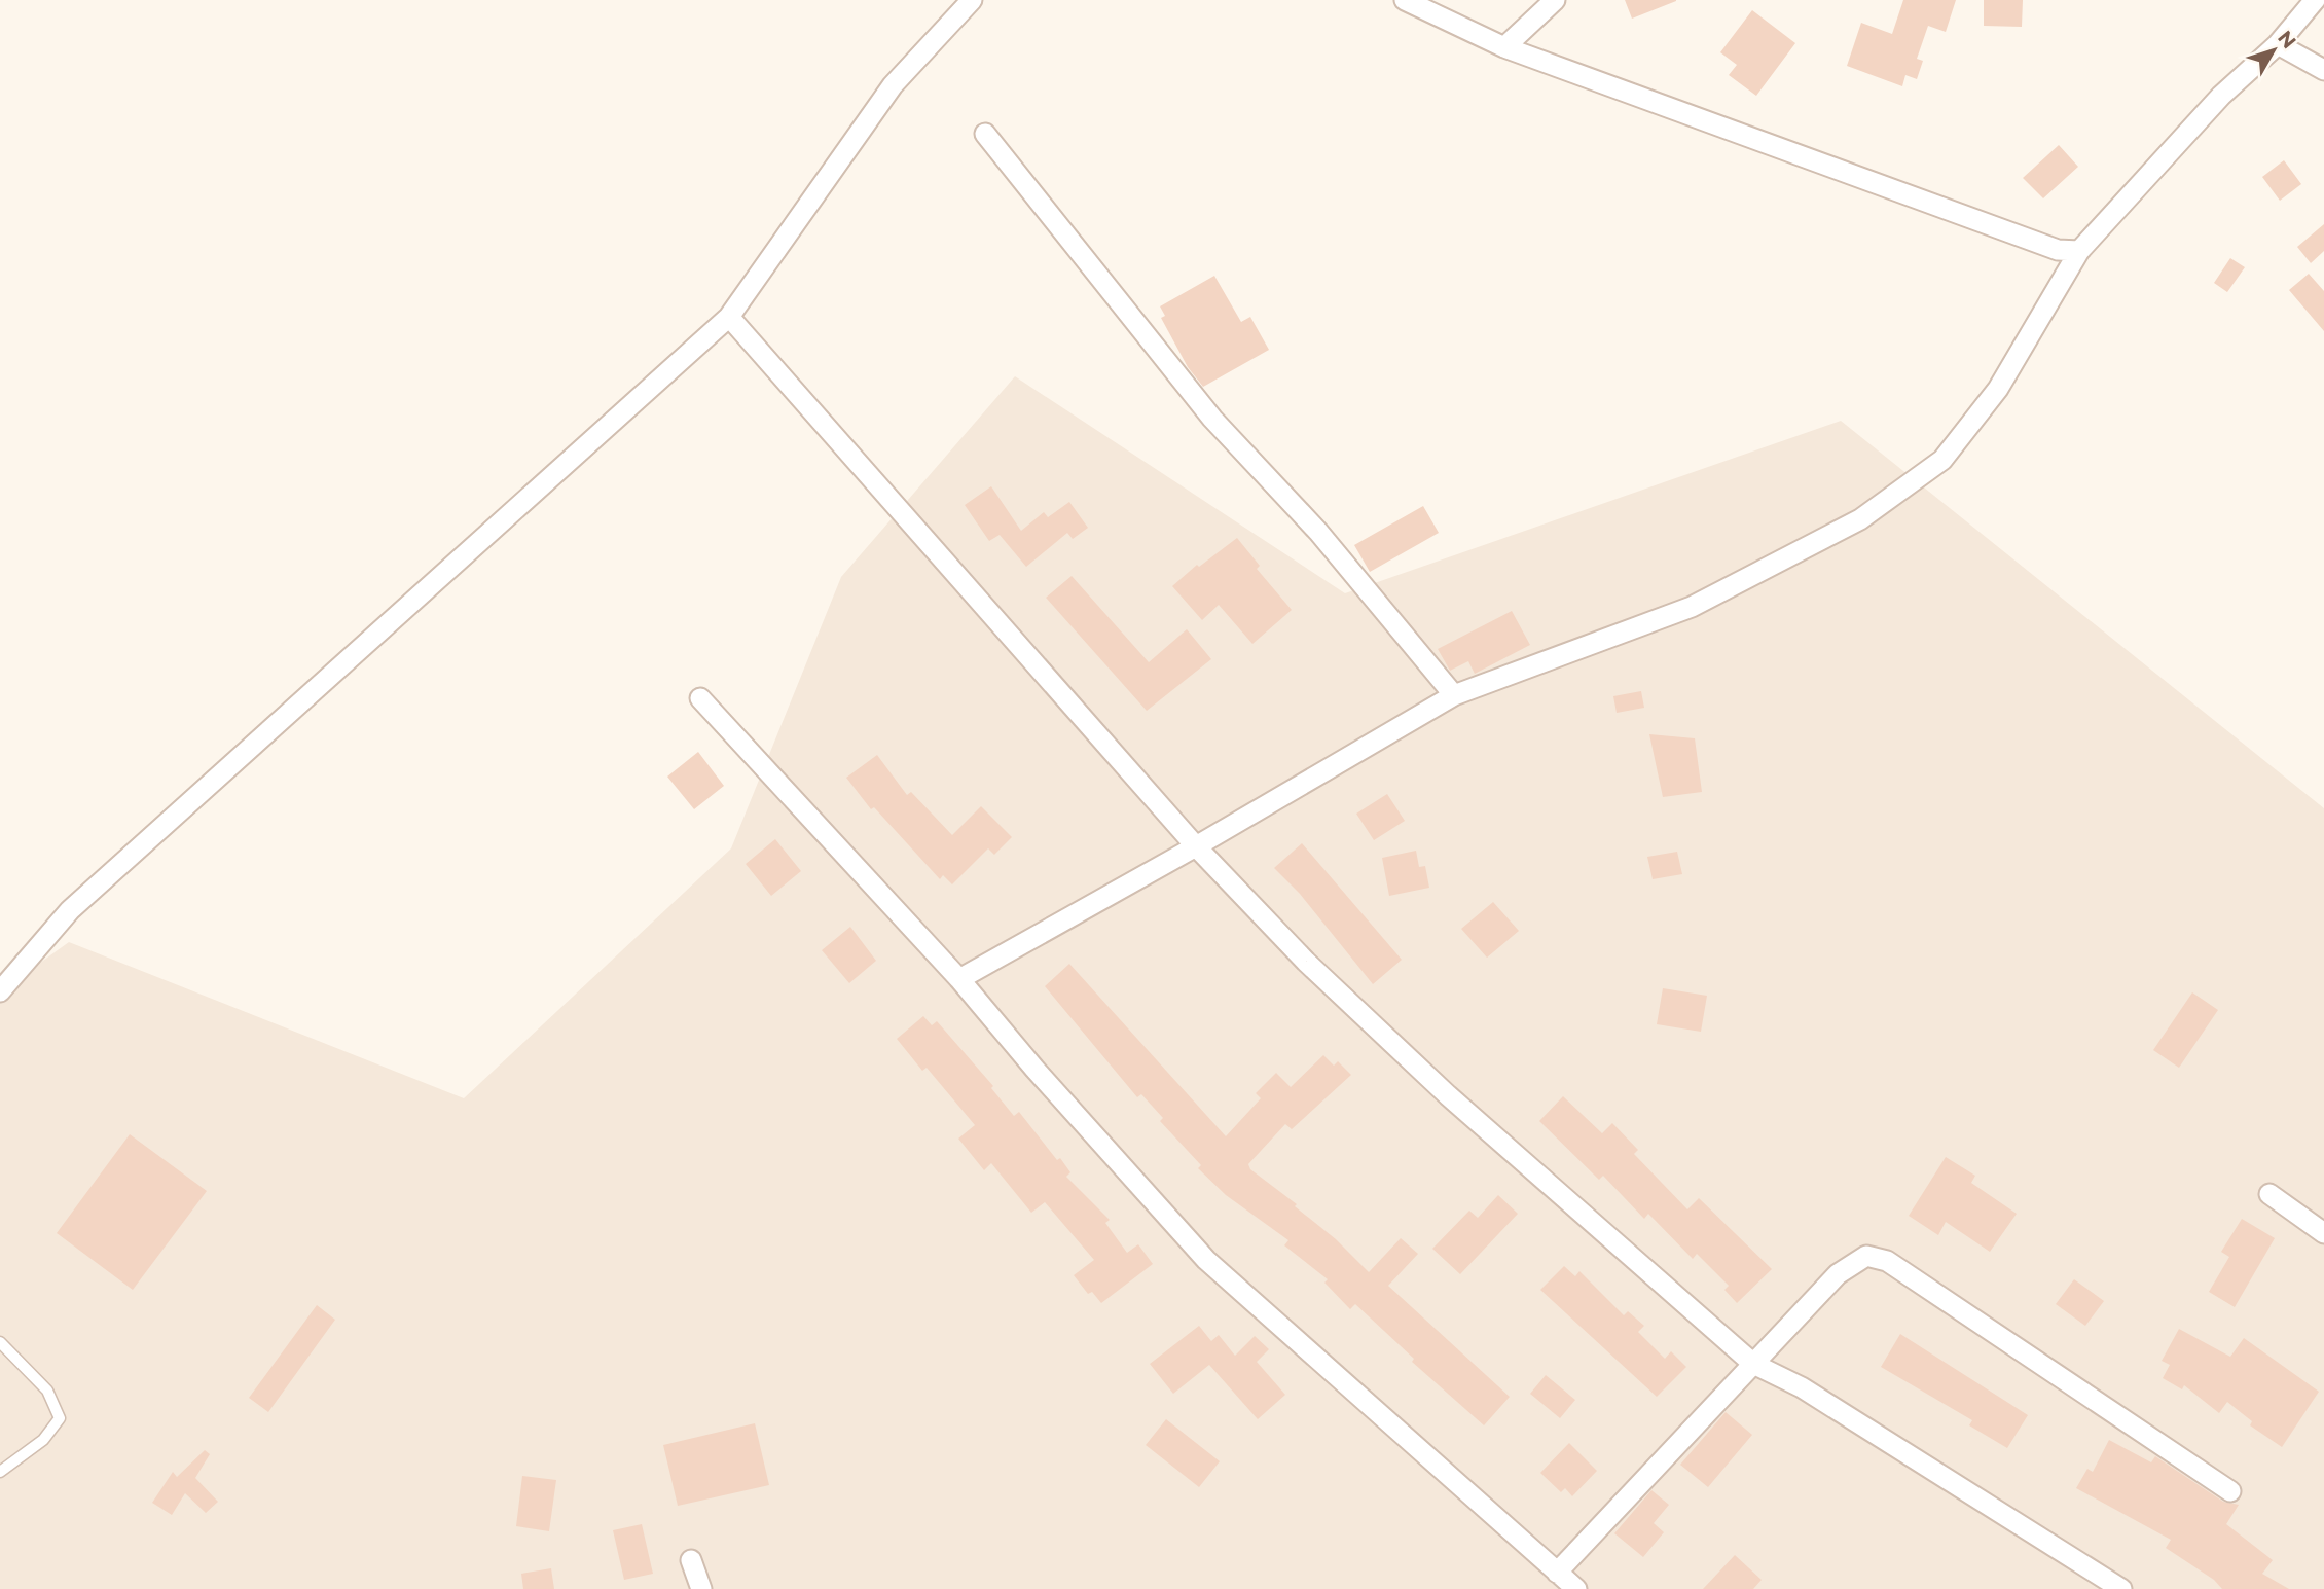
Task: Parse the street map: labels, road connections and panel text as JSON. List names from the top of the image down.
{
  "north": "top right"
}
